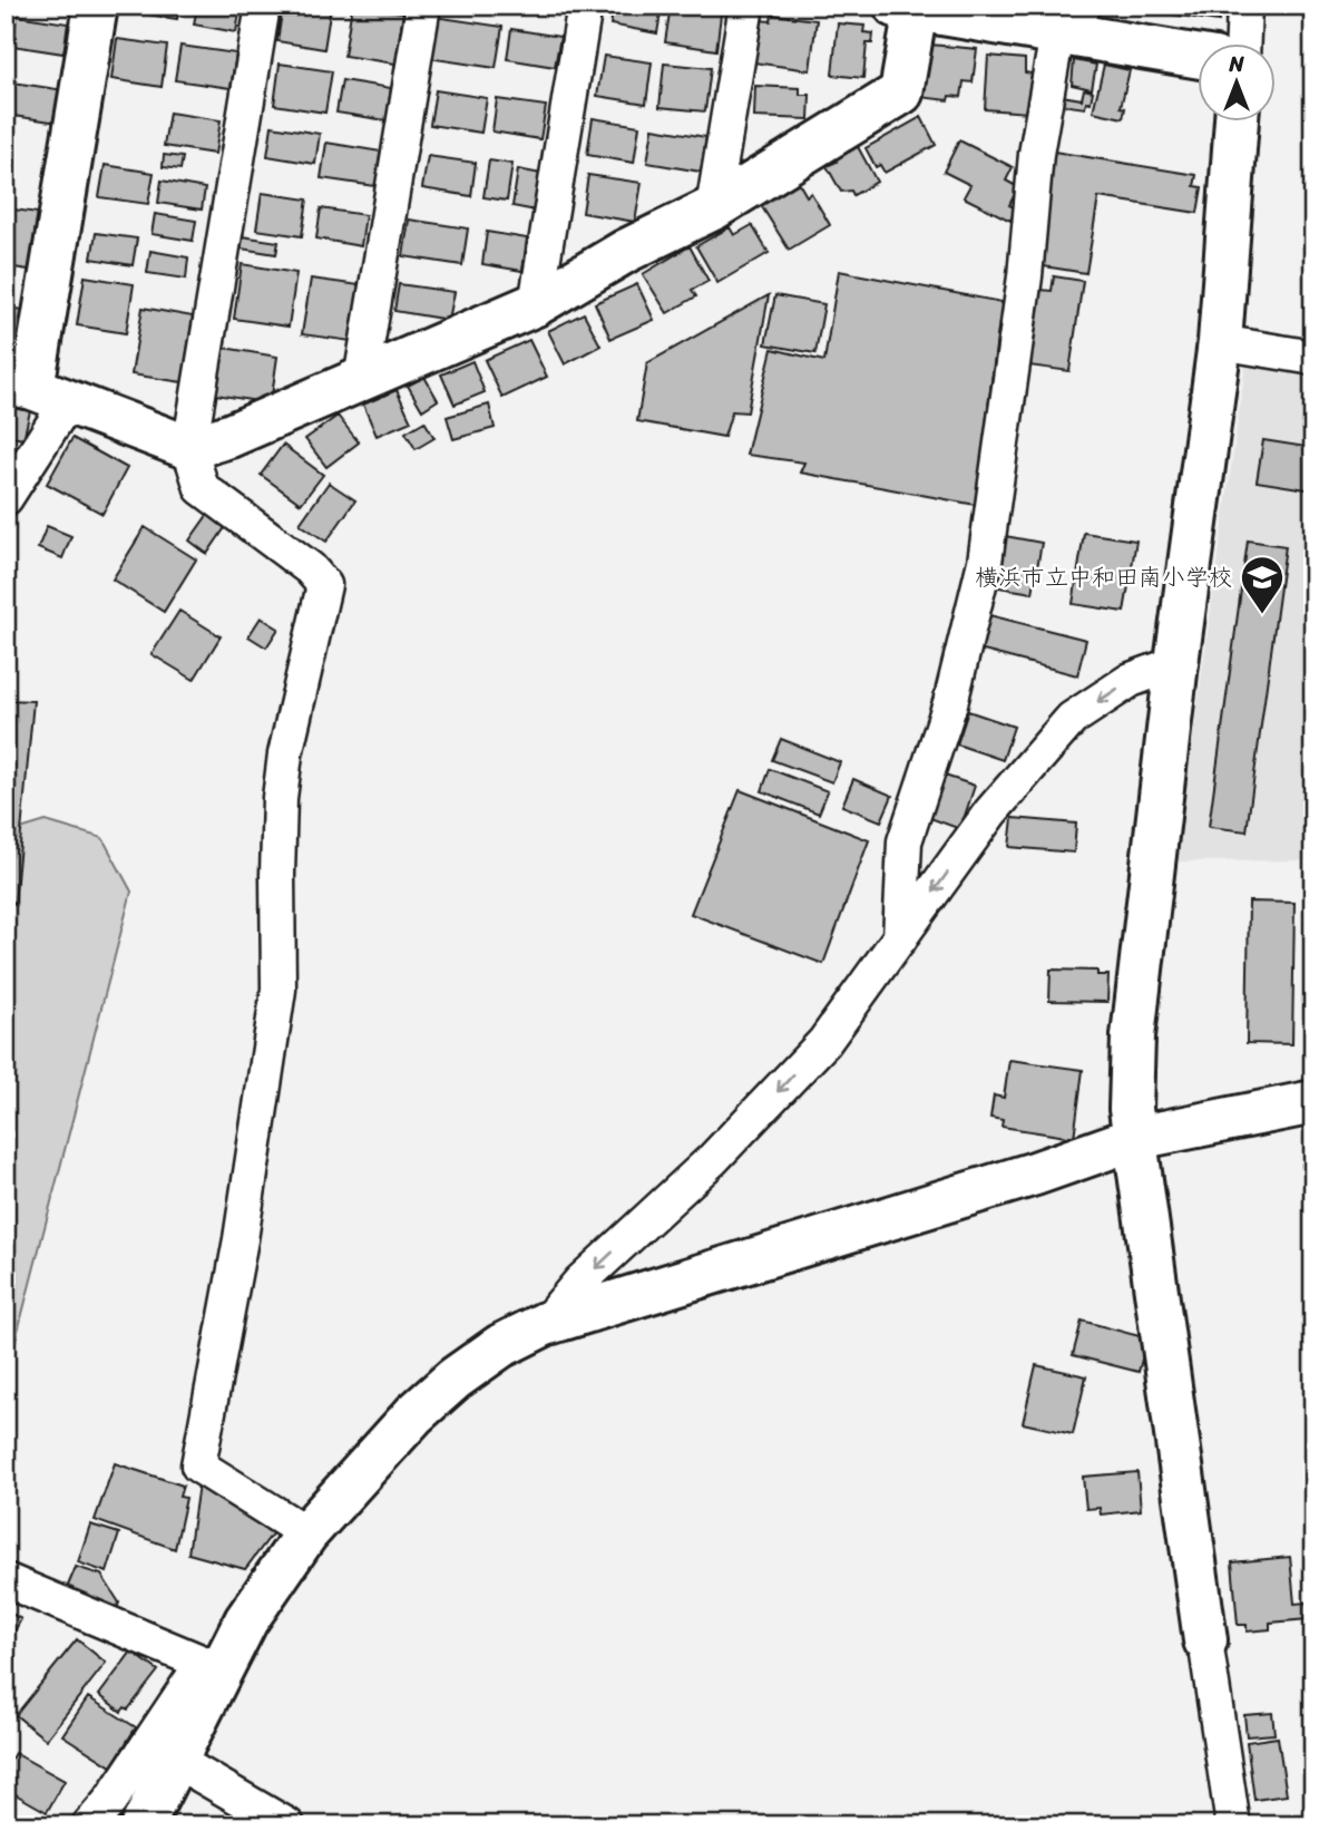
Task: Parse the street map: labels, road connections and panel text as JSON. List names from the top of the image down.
{
  "places": {
    "school or university": ["横浜市立中和田南小学校"]
  },
  "north": "top"
}
